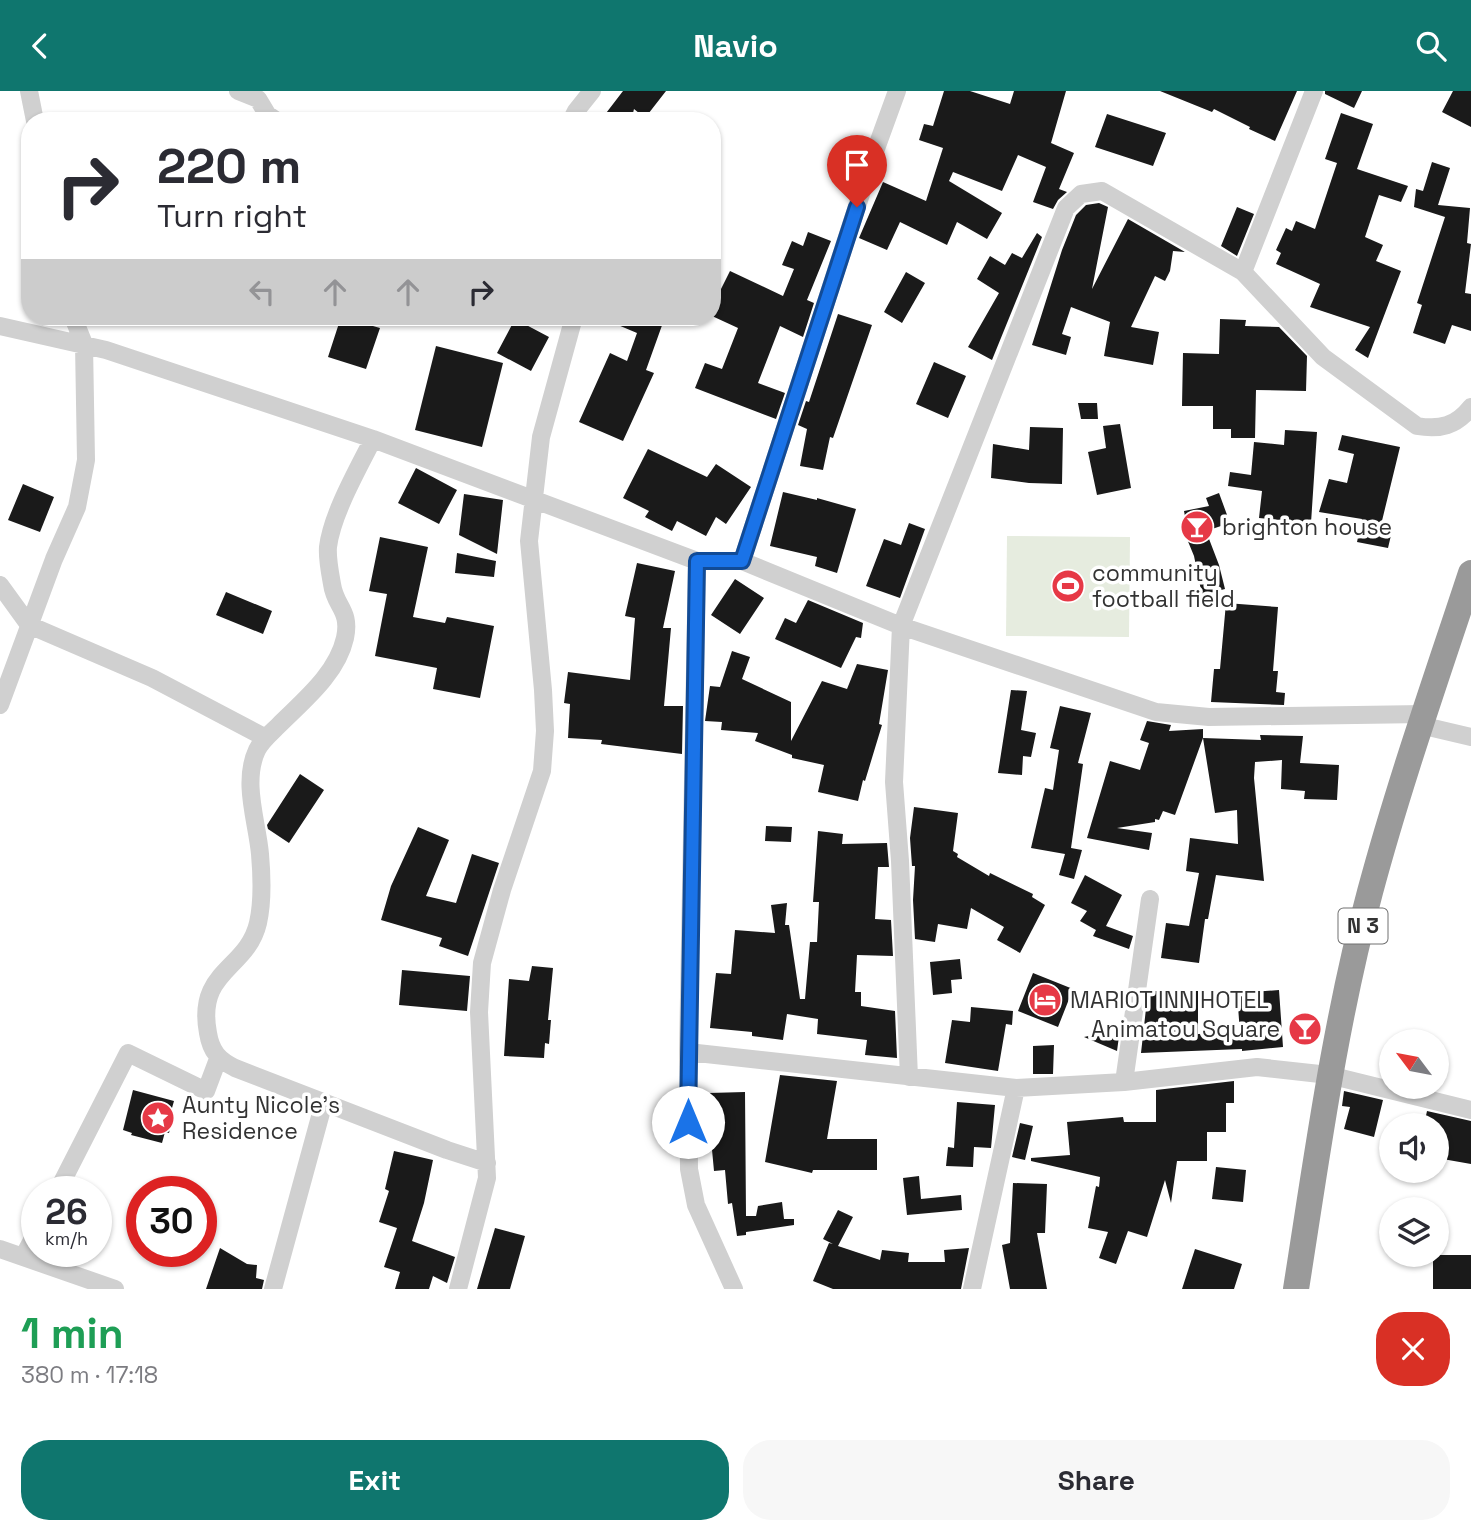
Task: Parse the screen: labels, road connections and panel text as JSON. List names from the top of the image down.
{
  "streets": {
    "highway": ["N 3"]
  },
  "places": {
    "bar": ["brighton house", "Animatou Square"],
    "sports": ["community football field"],
    "hotel": ["MARIOT INN HOTEL"],
    "place": ["Aunty Nicole's Residence"]
  },
  "north": "top left",
  "page": {
    "header": "Navio",
    "turn": ["220 m", "Turn right"],
    "speed": "26 km/h",
    "limit": "30",
    "heading": ["1 min", "380 m · 17:18"],
    "buttons": ["Exit", "Share"]
  }
}
